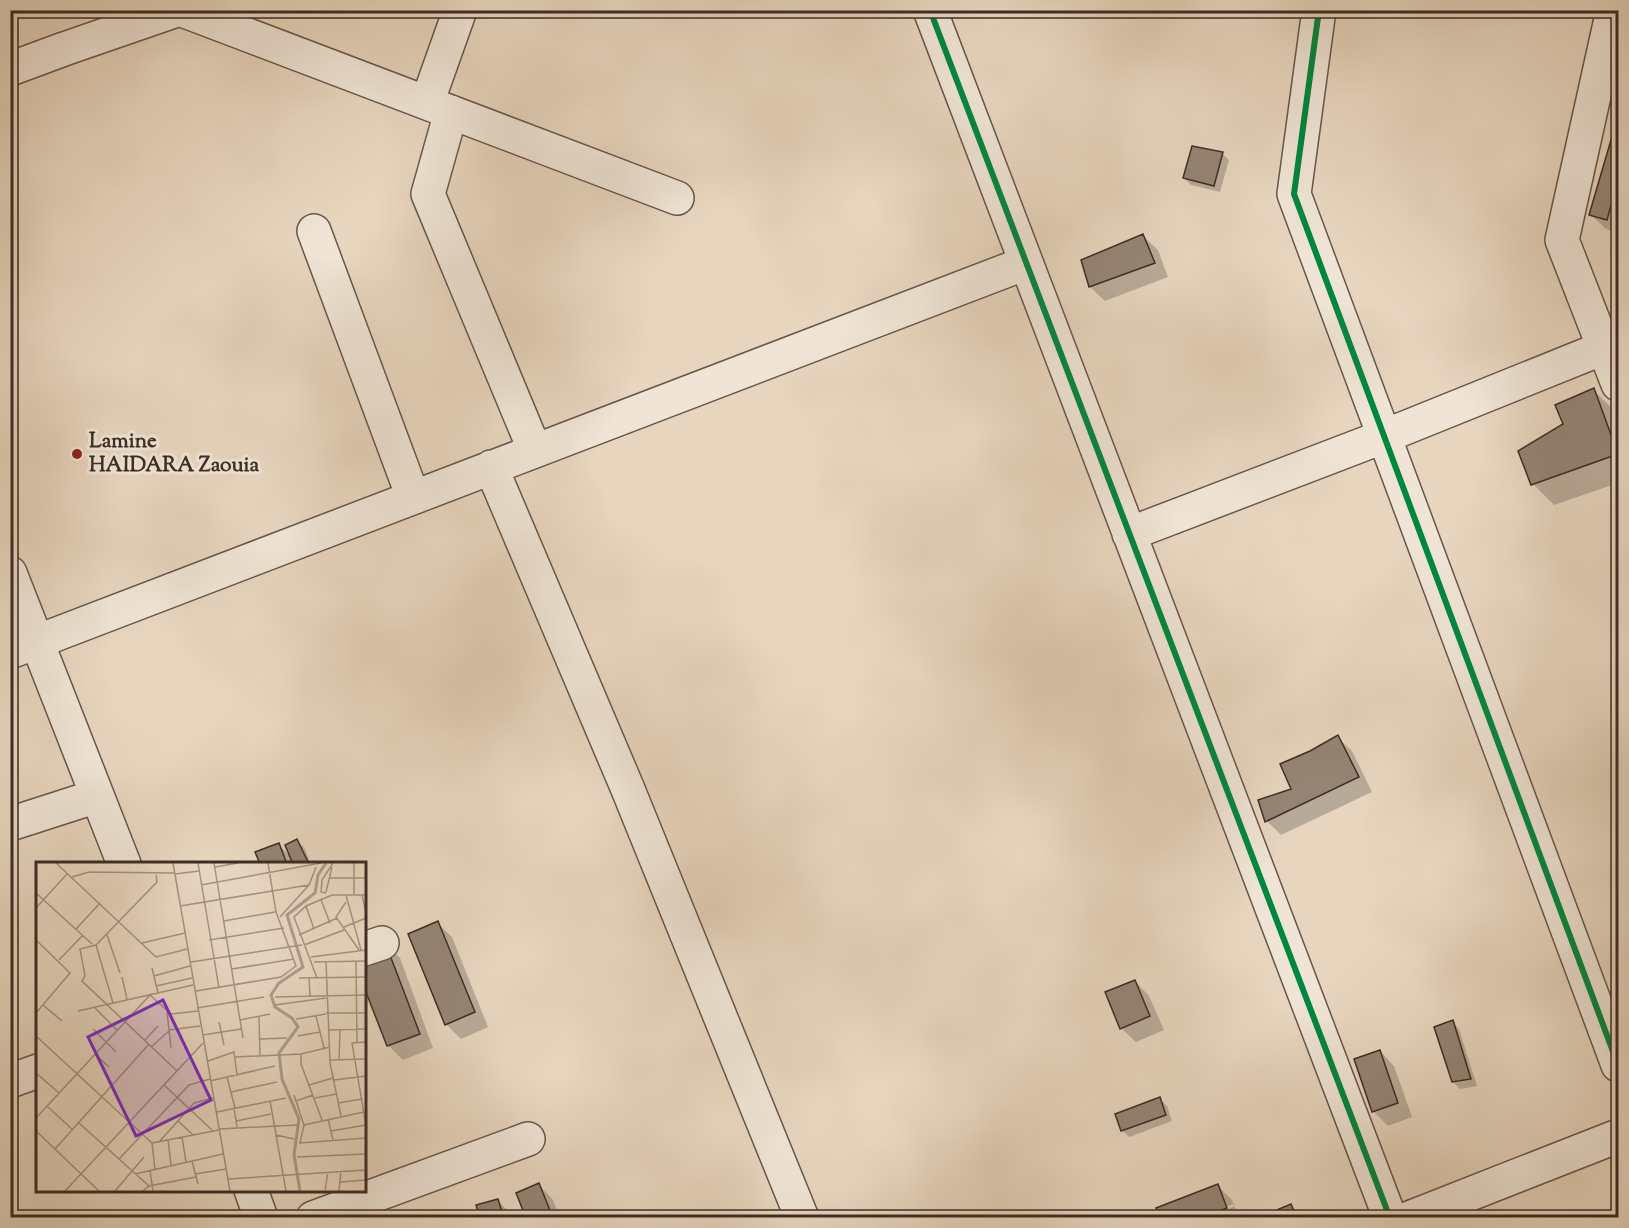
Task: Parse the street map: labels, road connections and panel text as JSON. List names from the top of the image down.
{
  "places": ["Lamine HAIDARA Zaouia"]
}
